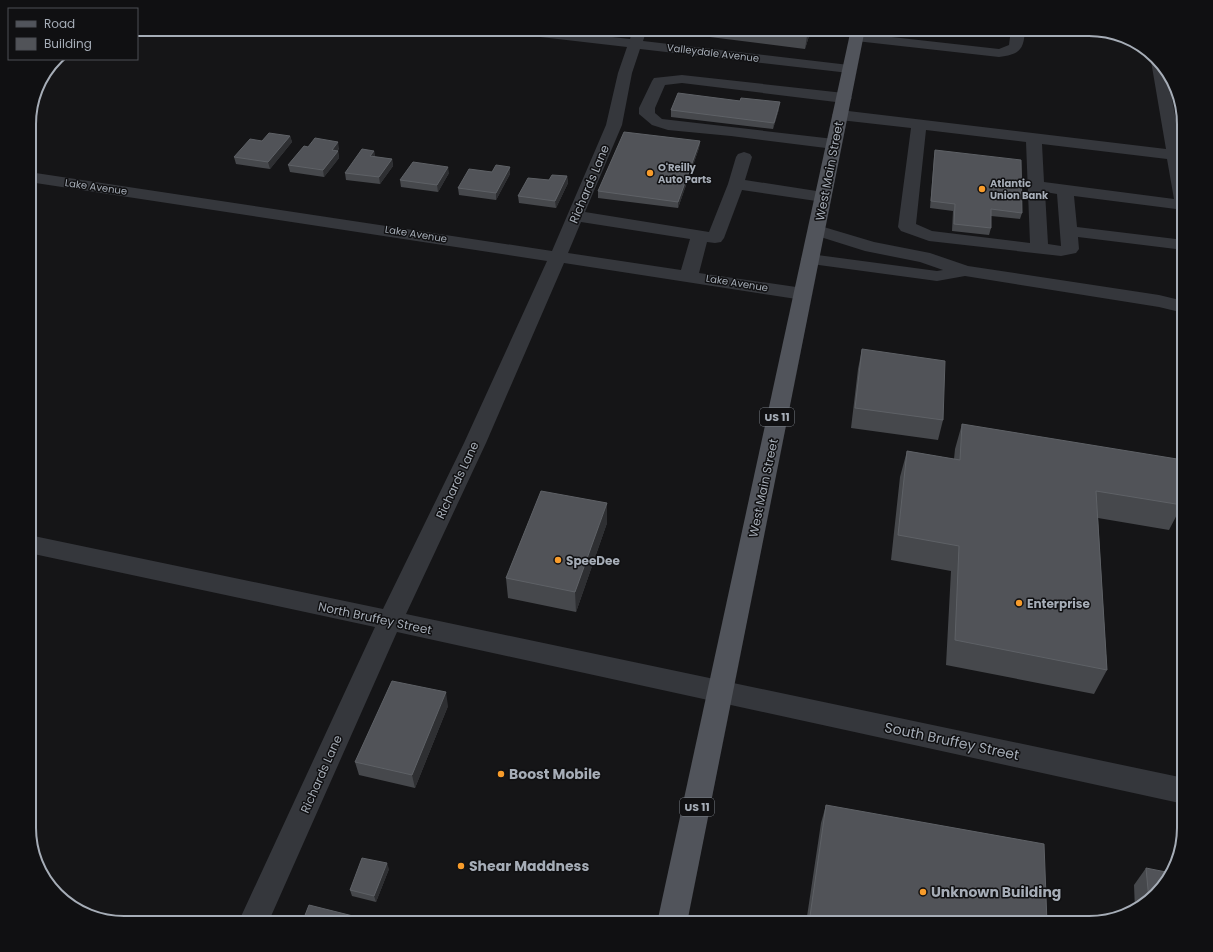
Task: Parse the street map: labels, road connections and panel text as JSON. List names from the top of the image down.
{
  "streets": {
    "main road": ["West Main Street", "US 11"],
    "street": [
      "Valleydale Avenue",
      "Richards Lane",
      "Lake Avenue",
      "North Bruffey Street",
      "South Bruffey Street"
    ]
  },
  "crossings": [
    ["Valleydale Avenue", "West Main Street"],
    ["Valleydale Avenue", "Richards Lane"],
    ["West Main Street", "Lake Avenue"],
    ["West Main Street", "North Bruffey Street"],
    ["West Main Street", "South Bruffey Street"],
    ["Richards Lane", "Lake Avenue"],
    ["Richards Lane", "North Bruffey Street"],
    ["North Bruffey Street", "South Bruffey Street"]
  ],
  "places": [
    "O'Reilly Auto Parts",
    "Atlantic Union Bank",
    "SpeeDee",
    "Enterprise",
    "Boost Mobile",
    "Shear Maddness",
    "Unknown Building"
  ],
  "legend": ["Road", "Building"]
}
